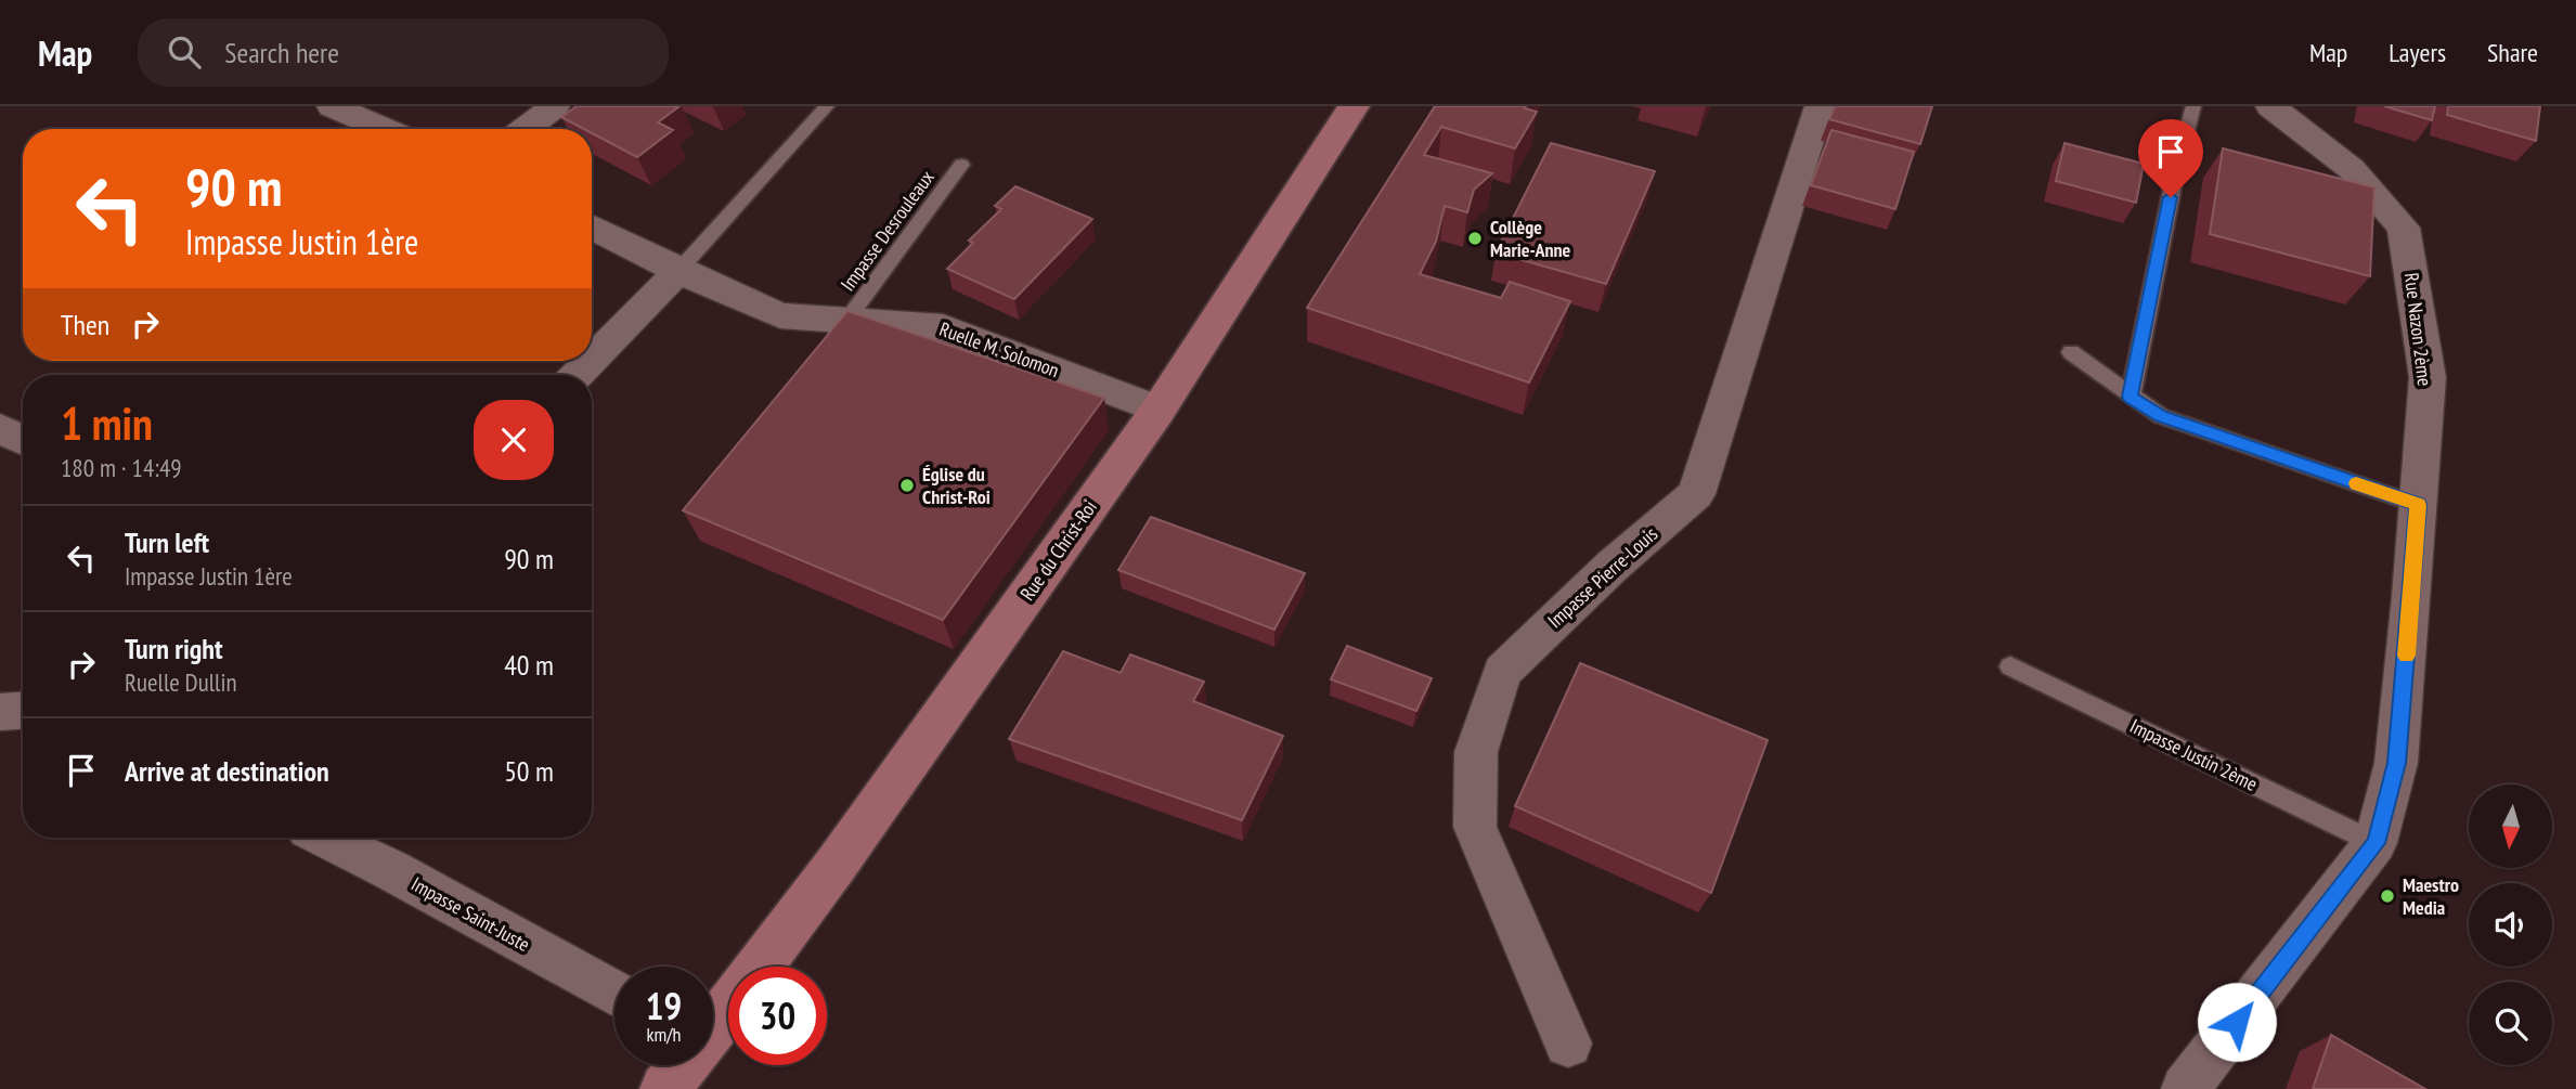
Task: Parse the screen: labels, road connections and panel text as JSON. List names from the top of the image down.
{
  "streets": {
    "street": [
      "Rue Nazon 2ème",
      "Ruelle M. Solomon",
      "Rue du Christ-Roi",
      "Impasse Pierre-Louis",
      "Impasse Saint-Juste"
    ],
    "lane": ["Impasse Desrouleaux", "Impasse Justin 2ème"]
  },
  "crossings": [
    ["Impasse Desrouleaux", "Ruelle M. Solomon"],
    ["Rue Nazon 2ème", "Impasse Justin 2ème"],
    ["Ruelle M. Solomon", "Rue du Christ-Roi"]
  ],
  "places": ["Collège Marie-Anne", "Église du Christ-Roi", "Maestro Media"],
  "north": "bottom",
  "page": {
    "header": "Map",
    "search": "Search here",
    "nav": ["Map", "Layers", "Share"],
    "turn": ["90 m", "Impasse Justin 1ère"],
    "then": "Then",
    "heading": ["1 min", "180 m · 14:49"],
    "list": [
      {
        "name": "Turn left",
        "note": "Impasse Justin 1ère",
        "value": "90 m"
      },
      {
        "name": "Turn right",
        "note": "Ruelle Dullin",
        "value": "40 m"
      },
      {
        "name": "Arrive at destination",
        "value": "50 m"
      }
    ],
    "speed": "19 km/h",
    "limit": "30"
  }
}
